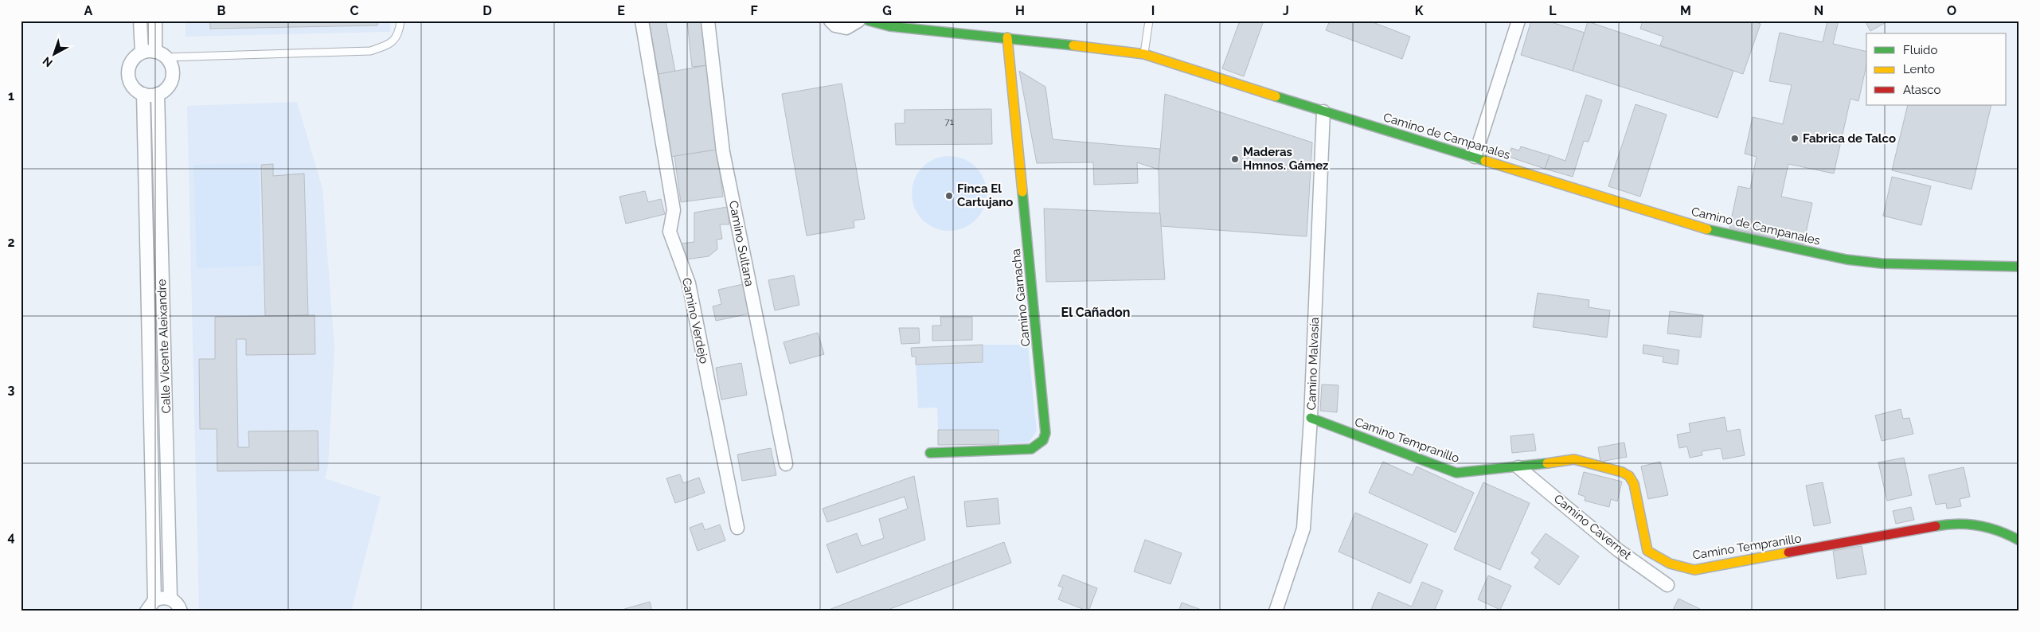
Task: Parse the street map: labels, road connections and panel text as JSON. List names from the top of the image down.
{
  "streets": {
    "street": [
      "Camino de Campanales",
      "Camino Sultana",
      "Camino Garnacha",
      "Camino Verdejo",
      "Calle Vicente Aleixandre",
      "Camino Malvasía",
      "Camino Tempranillo",
      "Camino Cavernet"
    ]
  },
  "crossings": [
    ["Camino de Campanales", "Camino Garnacha"],
    ["Camino de Campanales", "Camino Malvasía"],
    ["Camino Malvasía", "Camino Tempranillo"],
    ["Camino Tempranillo", "Camino Cavernet"]
  ],
  "districts": ["El Cañadon"],
  "places": ["Fabrica de Talco", "Maderas Hmnos. Gámez", "Finca El Cartujano"],
  "house_numbers": ["71"],
  "legend": ["Fluido", "Lento", "Atasco"],
  "north": "bottom left",
  "grid": {
    "columns": [
      "A",
      "B",
      "C",
      "D",
      "E",
      "F",
      "G",
      "H",
      "I",
      "J",
      "K",
      "L",
      "M",
      "N",
      "O"
    ],
    "rows": [
      "1",
      "2",
      "3",
      "4"
    ]
  }
}
